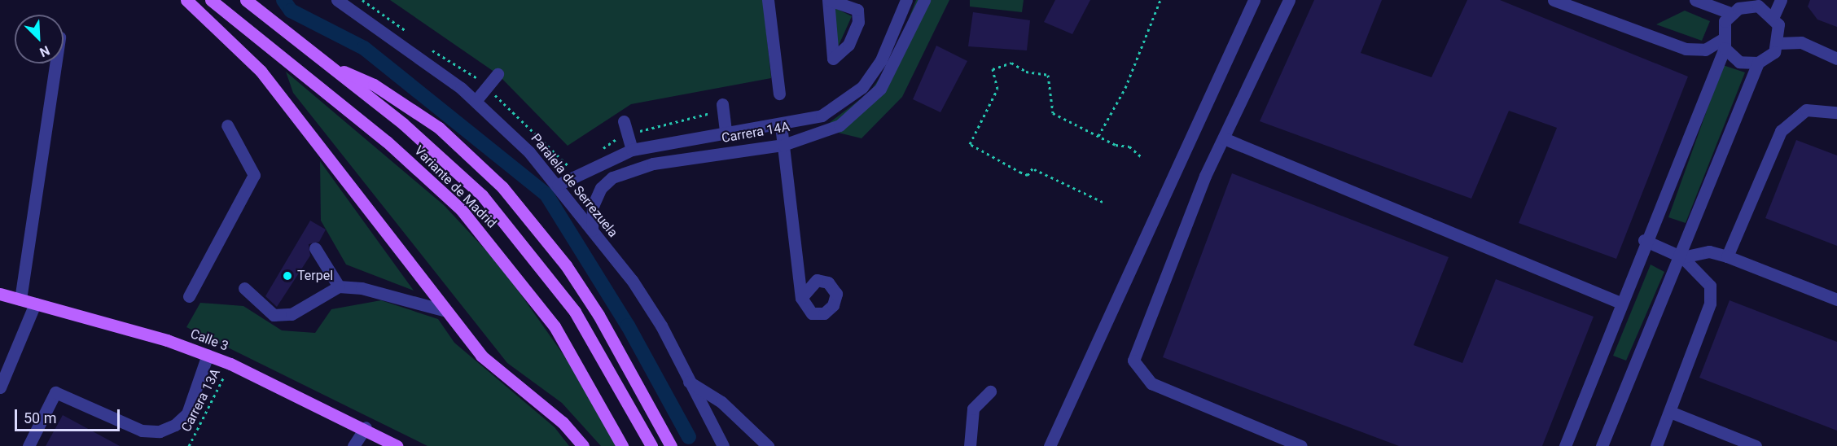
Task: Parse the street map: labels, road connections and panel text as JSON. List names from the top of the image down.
{
  "streets": {
    "main road": ["Variante de Madrid", "Calle 3"],
    "street": ["Carrera 14A", "Paralela de Serrezuela"],
    "path": ["Carrera 13A"]
  },
  "crossings": [
    ["Carrera 14A", "Paralela de Serrezuela"],
    ["Calle 3", "Carrera 13A"]
  ],
  "places": ["Terpel"],
  "scale_bar": "50 m",
  "north": "bottom right"
}
